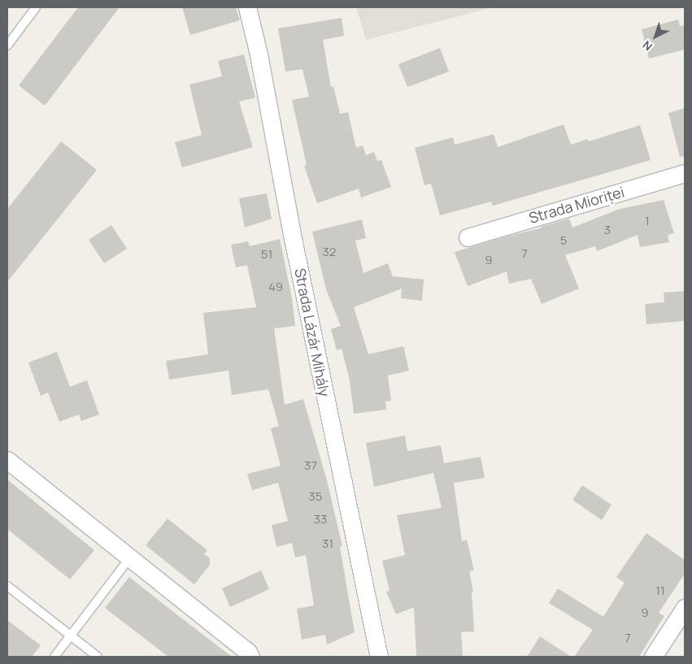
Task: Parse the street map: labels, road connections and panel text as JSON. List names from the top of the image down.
{
  "streets": {
    "street": ["Strada Mioriței", "Strada Lázár Mihály"]
  },
  "house_numbers": [
    "1",
    "3",
    "5",
    "32",
    "7",
    "51",
    "9",
    "49",
    "37",
    "35",
    "33",
    "31",
    "11",
    "9",
    "7"
  ],
  "north": "bottom left"
}
